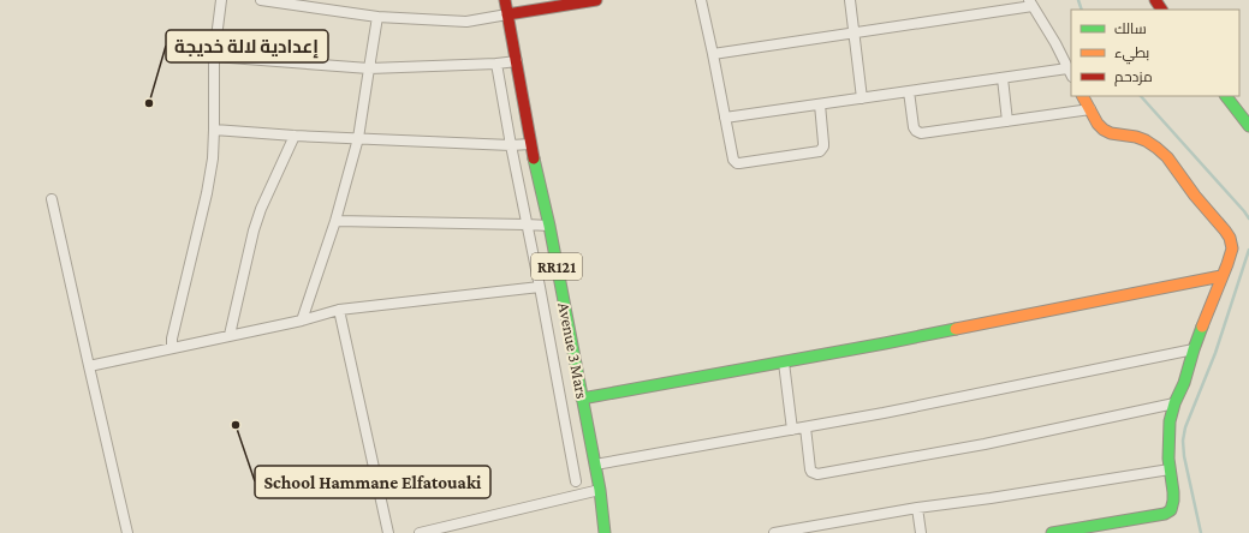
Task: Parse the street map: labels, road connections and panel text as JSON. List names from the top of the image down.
{
  "streets": {
    "street": ["RR121", "Avenue 3 Mars"]
  },
  "places": ["إعدادية لالة خديجة", "School Hammane Elfatouaki"],
  "legend": ["سالك", "بطيء", "مزدحم"]
}
